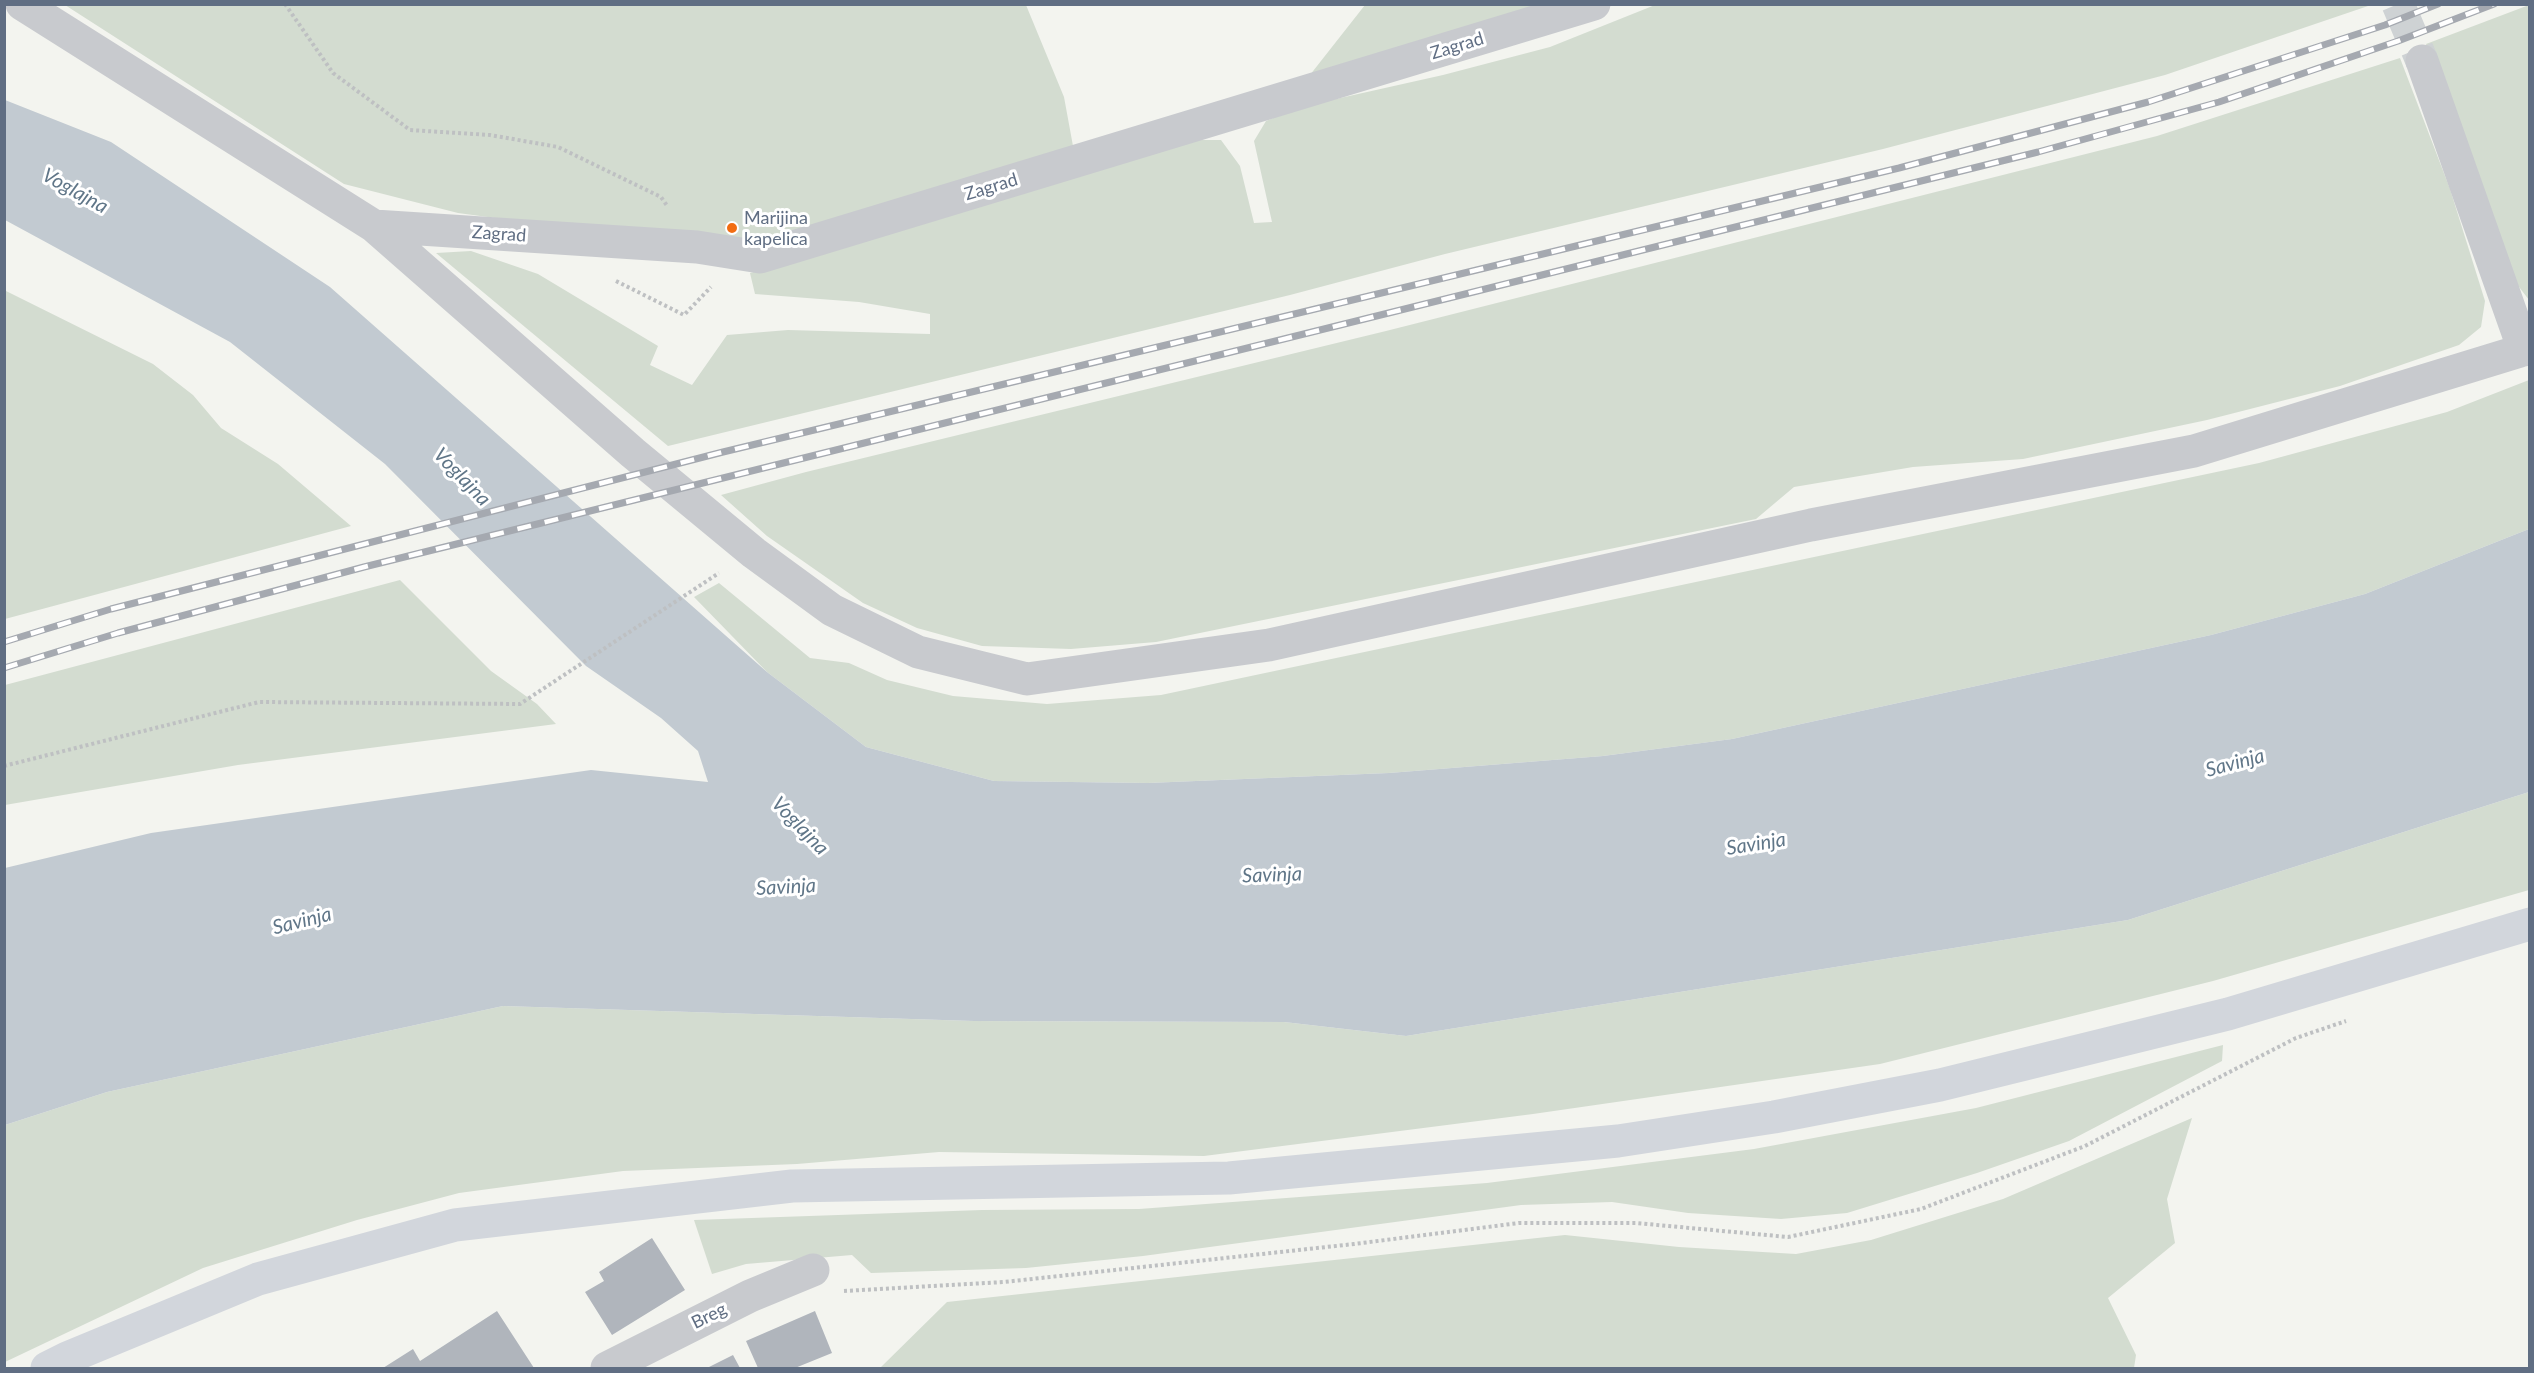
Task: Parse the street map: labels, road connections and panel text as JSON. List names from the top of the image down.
{
  "streets": {
    "street": ["Zagrad", "Breg"]
  },
  "water": ["Voglajna", "Savinja"],
  "places": ["Marijina kapelica"]
}
